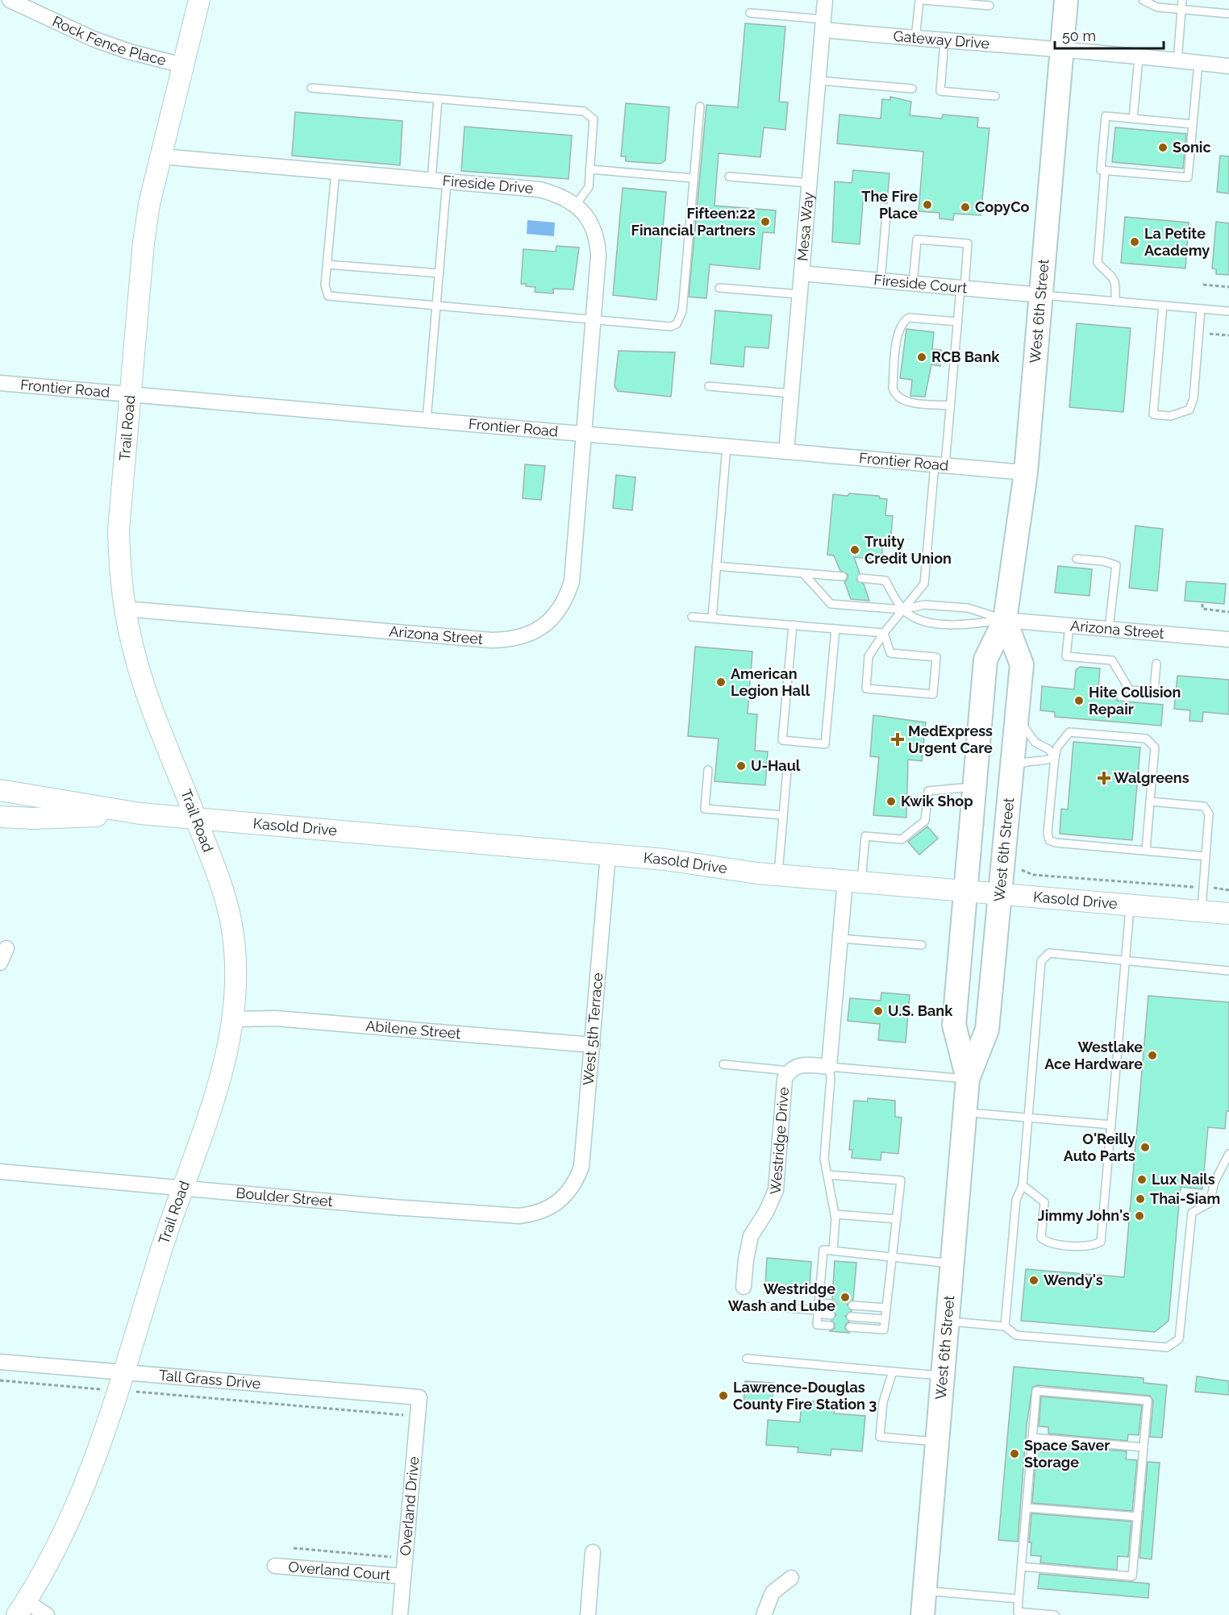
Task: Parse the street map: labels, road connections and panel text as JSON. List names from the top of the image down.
{
  "streets": {
    "main road": ["West 6th Street"],
    "street": [
      "Rock Fence Place",
      "Gateway Drive",
      "Fireside Drive",
      "Mesa Way",
      "Fireside Court",
      "Frontier Road",
      "Trail Road",
      "Arizona Street",
      "Kasold Drive",
      "West 5th Terrace",
      "Abilene Street",
      "Westridge Drive",
      "Boulder Street",
      "Tall Grass Drive",
      "Overland Drive",
      "Overland Court"
    ]
  },
  "crossings": [
    ["Rock Fence Place", "Trail Road"],
    ["Gateway Drive", "Mesa Way"],
    ["Gateway Drive", "West 6th Street"],
    ["Fireside Drive", "Frontier Road"],
    ["Fireside Drive", "Trail Road"],
    ["Fireside Drive", "Arizona Street"],
    ["Mesa Way", "Fireside Court"],
    ["Mesa Way", "Frontier Road"],
    ["Fireside Court", "West 6th Street"],
    ["West 6th Street", "Frontier Road"],
    ["West 6th Street", "Arizona Street"],
    ["West 6th Street", "Kasold Drive"],
    ["Frontier Road", "Trail Road"],
    ["Frontier Road", "Arizona Street"],
    ["Trail Road", "Arizona Street"],
    ["Trail Road", "Kasold Drive"],
    ["Trail Road", "Abilene Street"],
    ["Trail Road", "Boulder Street"],
    ["Trail Road", "Tall Grass Drive"],
    ["Kasold Drive", "West 5th Terrace"],
    ["West 5th Terrace", "Abilene Street"],
    ["West 5th Terrace", "Boulder Street"],
    ["Tall Grass Drive", "Overland Drive"],
    ["Overland Drive", "Overland Court"]
  ],
  "places": {
    "other": [
      "Sonic",
      "The Fire Place",
      "CopyCo",
      "Fifteen:22 Financial Partners",
      "La Petite Academy",
      "RCB Bank",
      "Truity Credit Union",
      "American Legion Hall",
      "Hite Collision Repair",
      "U-Haul",
      "Kwik Shop",
      "U.S. Bank",
      "Westlake Ace Hardware",
      "O'Reilly Auto Parts",
      "Lux Nails",
      "Thai-Siam",
      "Jimmy John's",
      "Wendy's",
      "Westridge Wash and Lube",
      "Lawrence-Douglas County Fire Station 3",
      "Space Saver Storage"
    ],
    "health": ["MedExpress Urgent Care", "Walgreens"]
  },
  "scale_bar": "50 m"
}
